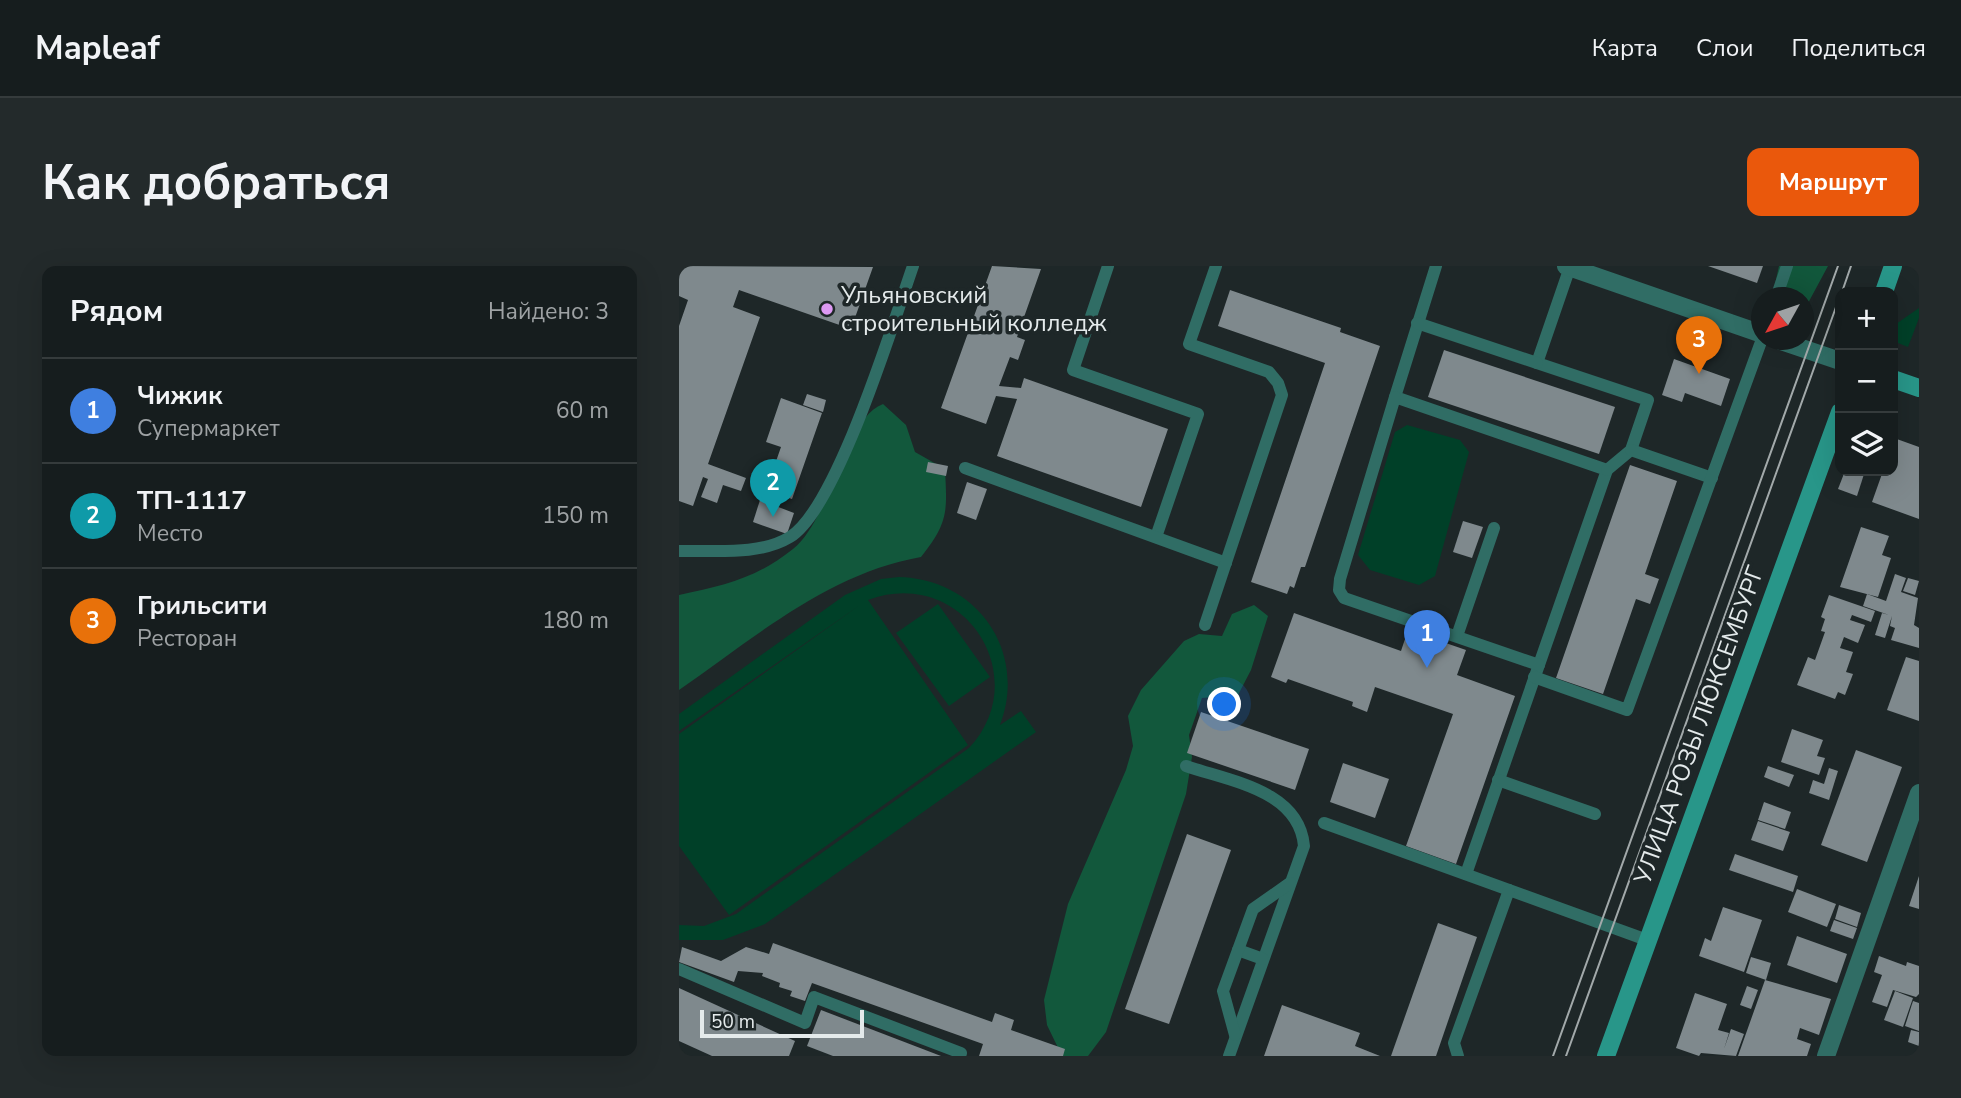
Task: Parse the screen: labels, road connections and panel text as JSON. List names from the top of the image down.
{
  "streets": {
    "main road": ["УЛИЦА РОЗЫ ЛЮКСЕМБУРГ"]
  },
  "places": ["Ульяновский строительный колледж"],
  "scale_bar": "50 m",
  "north": "bottom left",
  "page": {
    "header": "Mapleaf",
    "nav": ["Карта", "Слои", "Поделиться"],
    "buttons": "Маршрут",
    "title": "Как добраться",
    "heading": ["Рядом", "Найдено: 3"],
    "map_buttons": ["+", "−"],
    "pins": ["3", "2", "1"],
    "list": [
      {
        "mark": "1",
        "name": "Чижик",
        "note": "Супермаркет",
        "value": "60 m"
      },
      {
        "mark": "2",
        "name": "ТП-1117",
        "note": "Место",
        "value": "150 m"
      },
      {
        "mark": "3",
        "name": "Грильсити",
        "note": "Ресторан",
        "value": "180 m"
      }
    ],
    "scale": "50 m"
  }
}
